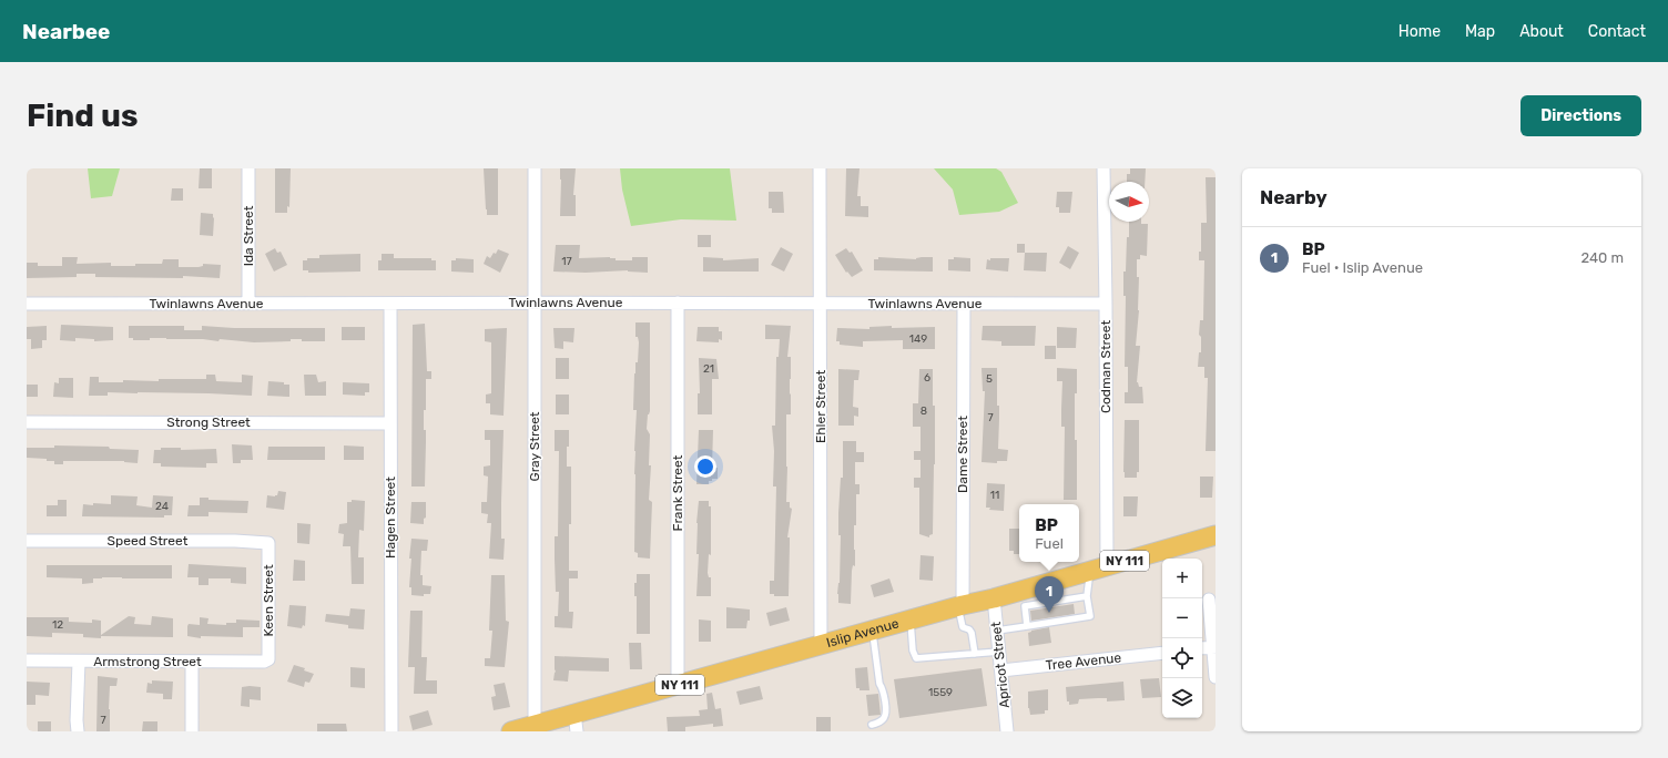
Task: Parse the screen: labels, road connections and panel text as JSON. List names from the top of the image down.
{
  "streets": {
    "main road": ["NY 111", "Islip Avenue"],
    "street": [
      "Ida Street",
      "Twinlawns Avenue",
      "Codman Street",
      "Ehler Street",
      "Strong Street",
      "Gray Street",
      "Dame Street",
      "Frank Street",
      "Hagen Street",
      "Speed Street",
      "Keen Street",
      "Armstrong Street",
      "Tree Avenue",
      "Apricot Street"
    ]
  },
  "crossings": [
    ["Ida Street", "Twinlawns Avenue"],
    ["Twinlawns Avenue", "Codman Street"],
    ["Twinlawns Avenue", "Ehler Street"],
    ["Twinlawns Avenue", "Gray Street"],
    ["Twinlawns Avenue", "Dame Street"],
    ["Twinlawns Avenue", "Frank Street"],
    ["Twinlawns Avenue", "Hagen Street"],
    ["Codman Street", "Islip Avenue"],
    ["Ehler Street", "Islip Avenue"],
    ["Strong Street", "Hagen Street"],
    ["Gray Street", "Islip Avenue"],
    ["Dame Street", "Islip Avenue"],
    ["Frank Street", "Islip Avenue"],
    ["Speed Street", "Keen Street"],
    ["Keen Street", "Armstrong Street"],
    ["Islip Avenue", "Apricot Street"],
    ["Tree Avenue", "Apricot Street"]
  ],
  "house_numbers": [
    "17",
    "149",
    "21",
    "6",
    "5",
    "8",
    "7",
    "11",
    "24",
    "12",
    "1559",
    "7"
  ],
  "north": "right",
  "page": {
    "header": "Nearbee",
    "nav": [
      "Home",
      "Map",
      "About",
      "Contact"
    ],
    "buttons": "Directions",
    "title": "Find us",
    "heading": "Nearby",
    "list": [
      {
        "mark": "1",
        "name": "BP",
        "note": "Fuel · Islip Avenue",
        "value": "240 m"
      }
    ],
    "popup": ["BP", "Fuel"],
    "map_buttons": ["+", "−"],
    "pins": "1"
  }
}
